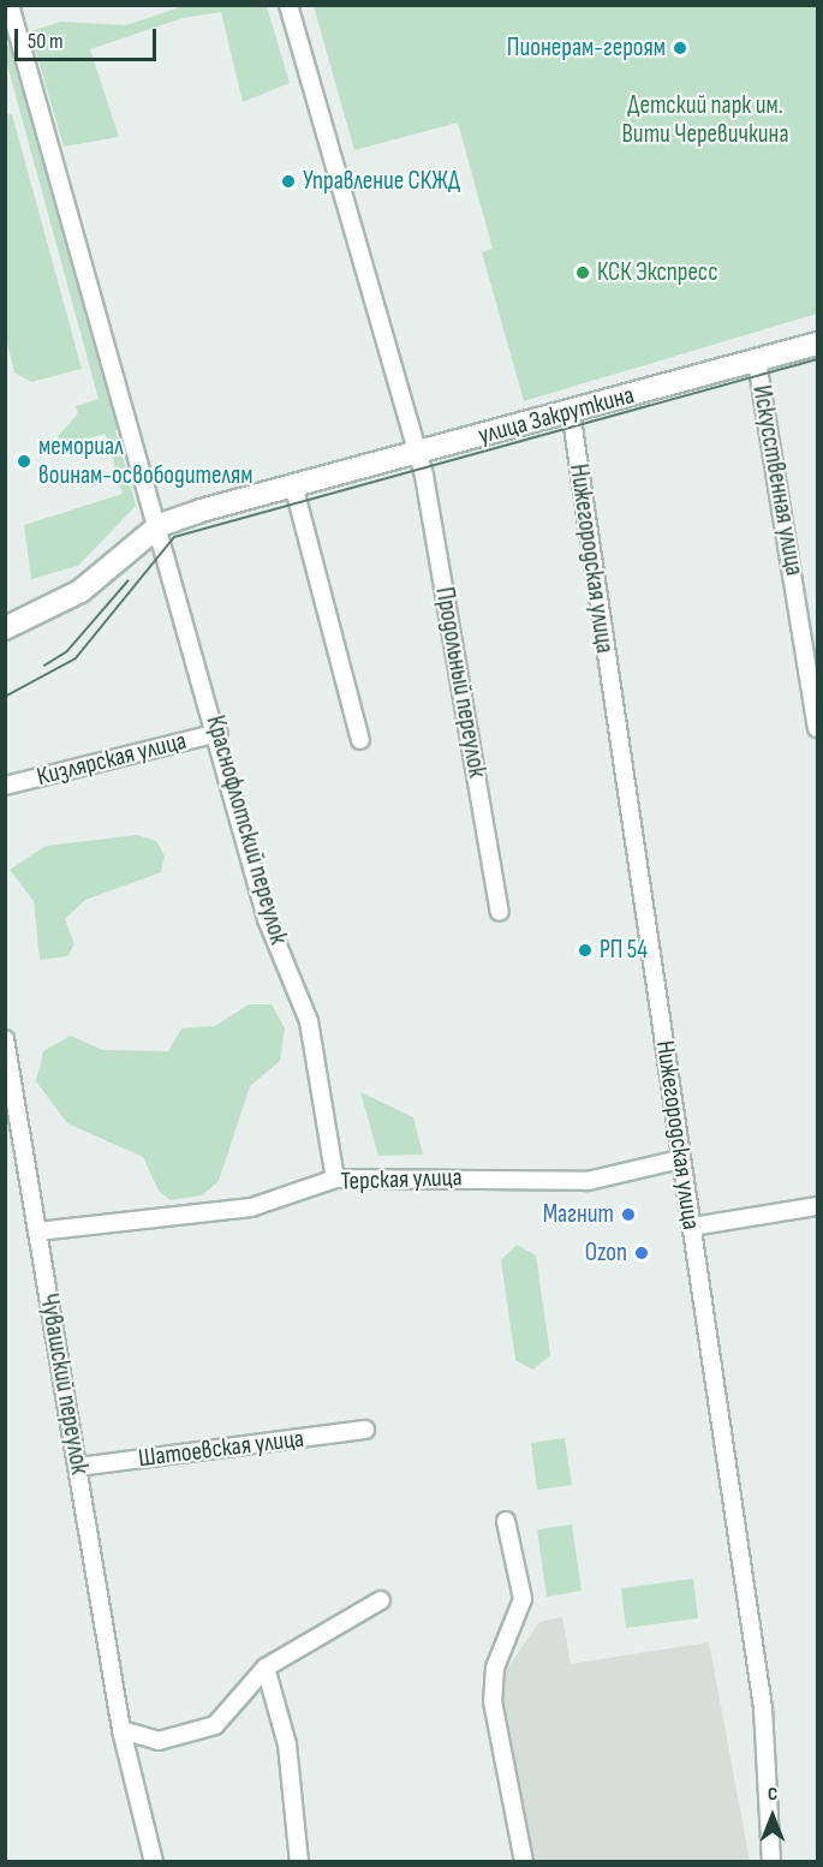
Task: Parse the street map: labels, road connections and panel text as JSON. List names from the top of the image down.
{
  "streets": {
    "main road": ["улица Закруткина"],
    "street": [
      "Искусственная улица",
      "Нижегородская улица",
      "Продольный переулок",
      "Кизлярская улица",
      "Краснофлотский переулок",
      "Терская улица",
      "Чувашский переулок",
      "Шатоевская улица"
    ]
  },
  "crossings": [
    ["улица Закруткина", "Искусственная улица"],
    ["улица Закруткина", "Нижегородская улица"],
    ["улица Закруткина", "Продольный переулок"],
    ["улица Закруткина", "Краснофлотский переулок"],
    ["Нижегородская улица", "Терская улица"],
    ["Кизлярская улица", "Краснофлотский переулок"],
    ["Краснофлотский переулок", "Терская улица"],
    ["Терская улица", "Чувашский переулок"],
    ["Чувашский переулок", "Шатоевская улица"]
  ],
  "parks": ["Детский парк им. Вити Черевичкина"],
  "places": [
    "Пионерам-героям",
    "Управление СКЖД",
    "КСК Экспресс",
    "мемориал воинам-освободителям",
    "РП 54",
    "Магнит",
    "Ozon"
  ],
  "scale_bar": "50 m",
  "north": "top"
}
